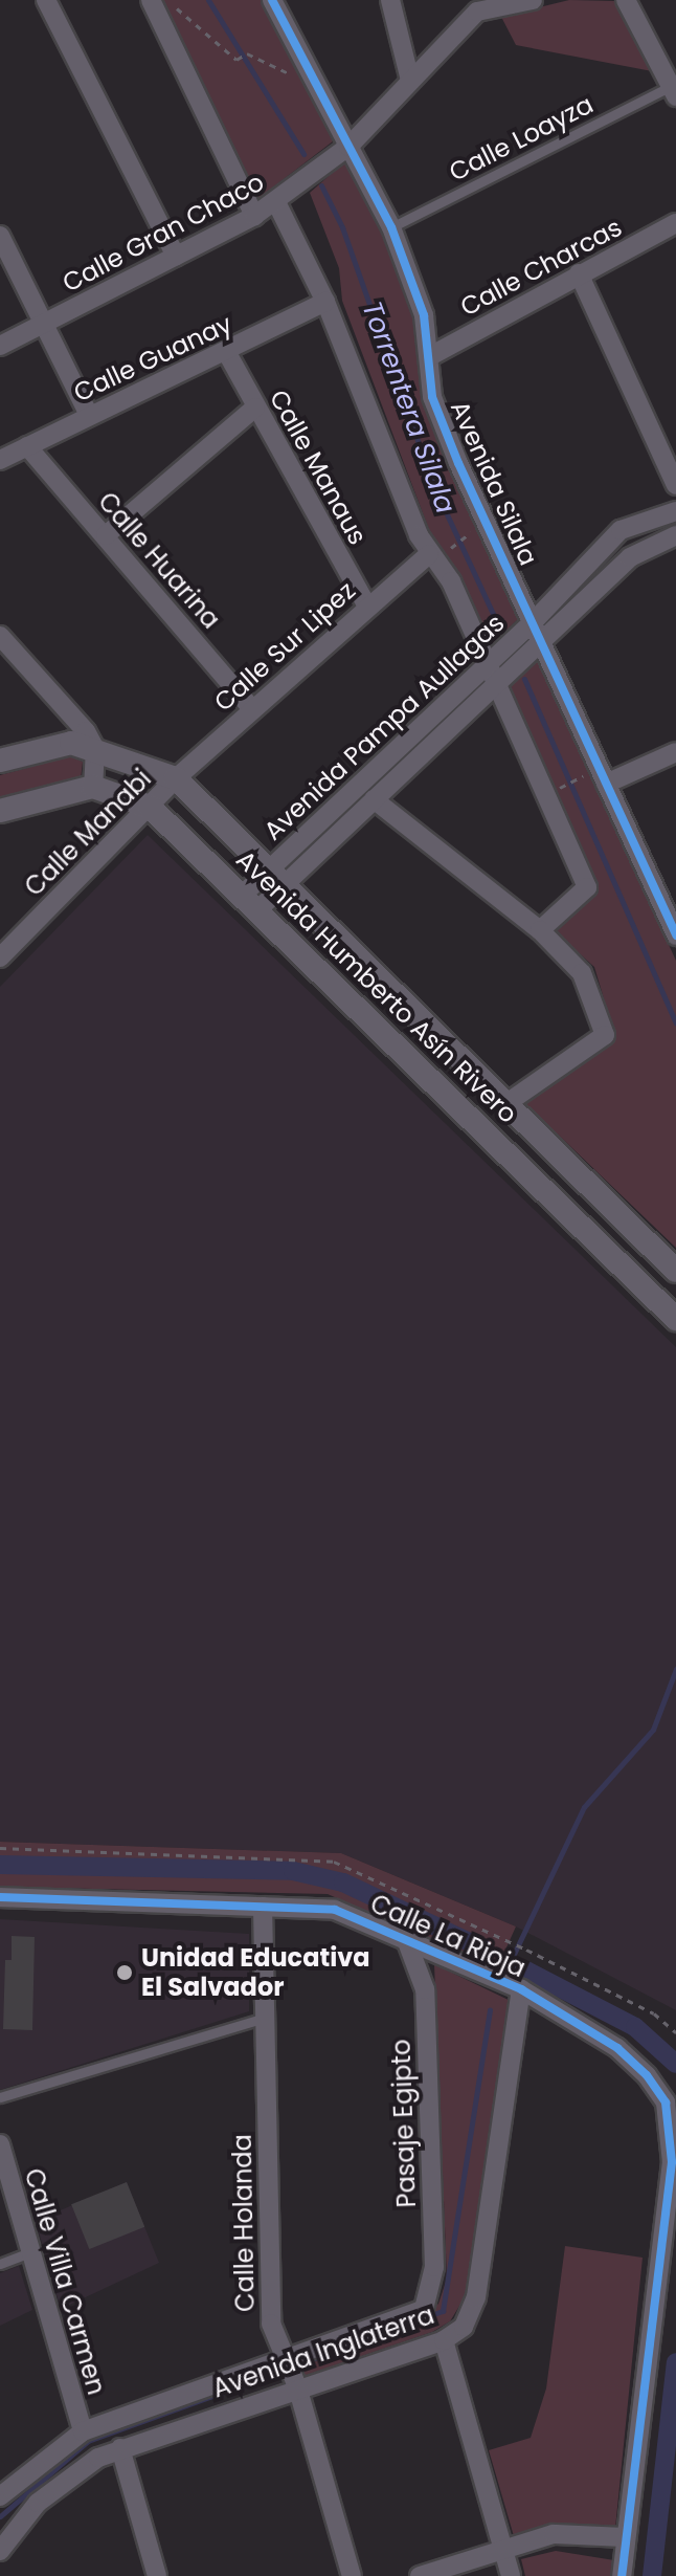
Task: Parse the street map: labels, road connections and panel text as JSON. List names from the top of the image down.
{
  "streets": {
    "street": [
      "Calle Gran Chaco",
      "Calle Charcas",
      "Calle Guanay",
      "Calle Manaus",
      "Avenida Silala",
      "Calle Huarina",
      "Calle Sur Lipez",
      "Avenida Pampa Aullagas",
      "Calle Manabi",
      "Avenida Humberto Asín Rivero",
      "Calle La Rioja",
      "Pasaje Egipto",
      "Calle Holanda",
      "Calle Villa Carmen",
      "Avenida Inglaterra"
    ],
    "lane": ["Calle Loayza"]
  },
  "crossings": [
    ["Calle Loayza", "Avenida Silala"],
    ["Calle Gran Chaco", "Avenida Silala"],
    ["Calle Charcas", "Avenida Silala"],
    ["Calle Guanay", "Calle Manaus"],
    ["Calle Guanay", "Calle Huarina"],
    ["Calle Manaus", "Calle Sur Lipez"],
    ["Avenida Silala", "Avenida Pampa Aullagas"],
    ["Calle Huarina", "Calle Sur Lipez"],
    ["Calle Sur Lipez", "Calle Manabi"],
    ["Calle Sur Lipez", "Avenida Humberto Asín Rivero"],
    ["Avenida Pampa Aullagas", "Avenida Humberto Asín Rivero"],
    ["Calle Manabi", "Avenida Humberto Asín Rivero"],
    ["Calle La Rioja", "Pasaje Egipto"],
    ["Calle La Rioja", "Calle Holanda"],
    ["Calle La Rioja", "Avenida Inglaterra"],
    ["Pasaje Egipto", "Avenida Inglaterra"],
    ["Calle Holanda", "Avenida Inglaterra"],
    ["Calle Villa Carmen", "Avenida Inglaterra"]
  ],
  "water": ["Torrentera Silala"],
  "places": ["Unidad Educativa El Salvador"]
}
